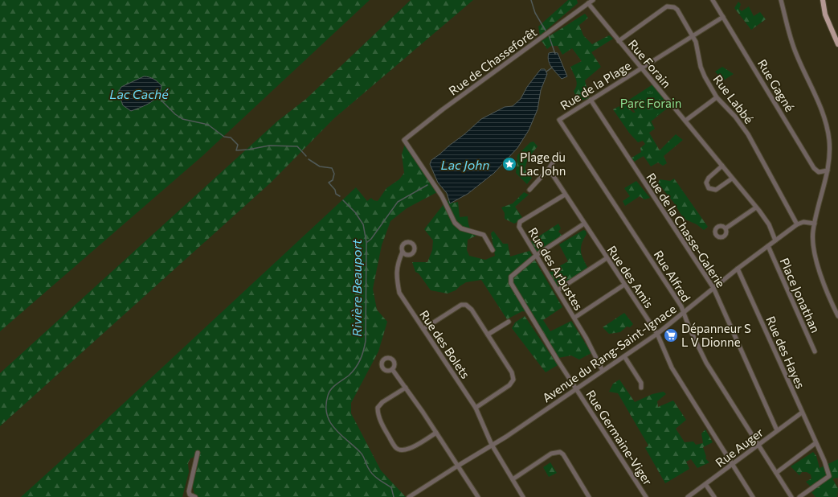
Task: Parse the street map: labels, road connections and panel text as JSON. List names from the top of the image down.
{
  "streets": {
    "street": [
      "Rue de Chasseforêt",
      "Rue Forain",
      "Rue de la Plage",
      "Rue Gagné",
      "Rue Labbé",
      "Rue de la Chasse-Galerie",
      "Rue des Arbustes",
      "Rue Alfred",
      "Rue des Amis",
      "Place Jonathan",
      "Rue des Bolets",
      "Rue des Hayes",
      "Avenue du Rang-Saint-Ignace",
      "Rue Germaine-Viger",
      "Rue Auger"
    ]
  },
  "crossings": [
    ["Rue de Chasseforêt", "Rue Forain"],
    ["Rue Forain", "Rue de la Plage"],
    ["Rue Forain", "Rue Labbé"],
    ["Rue Forain", "Avenue du Rang-Saint-Ignace"],
    ["Rue de la Plage", "Rue Gagné"],
    ["Rue de la Plage", "Rue Labbé"],
    ["Rue de la Plage", "Rue de la Chasse-Galerie"],
    ["Rue de la Plage", "Rue Alfred"],
    ["Rue Labbé", "Avenue du Rang-Saint-Ignace"],
    ["Rue de la Chasse-Galerie", "Avenue du Rang-Saint-Ignace"],
    ["Rue de la Chasse-Galerie", "Rue Auger"],
    ["Rue des Arbustes", "Rue des Amis"],
    ["Rue des Arbustes", "Avenue du Rang-Saint-Ignace"],
    ["Rue des Arbustes", "Rue Germaine-Viger"],
    ["Rue Alfred", "Avenue du Rang-Saint-Ignace"],
    ["Rue Alfred", "Rue Auger"],
    ["Rue des Amis", "Avenue du Rang-Saint-Ignace"],
    ["Rue des Amis", "Rue Germaine-Viger"],
    ["Rue des Amis", "Rue Auger"],
    ["Place Jonathan", "Avenue du Rang-Saint-Ignace"],
    ["Rue des Bolets", "Avenue du Rang-Saint-Ignace"],
    ["Rue des Hayes", "Avenue du Rang-Saint-Ignace"],
    ["Rue des Hayes", "Rue Auger"],
    ["Avenue du Rang-Saint-Ignace", "Rue Germaine-Viger"]
  ],
  "water": ["Lac Caché", "Lac John", "Rivière Beauport"],
  "parks": ["Parc Forain"],
  "places": {
    "place": ["Plage du Lac John"],
    "supermarket": ["Dépanneur S L V Dionne"]
  }
}
